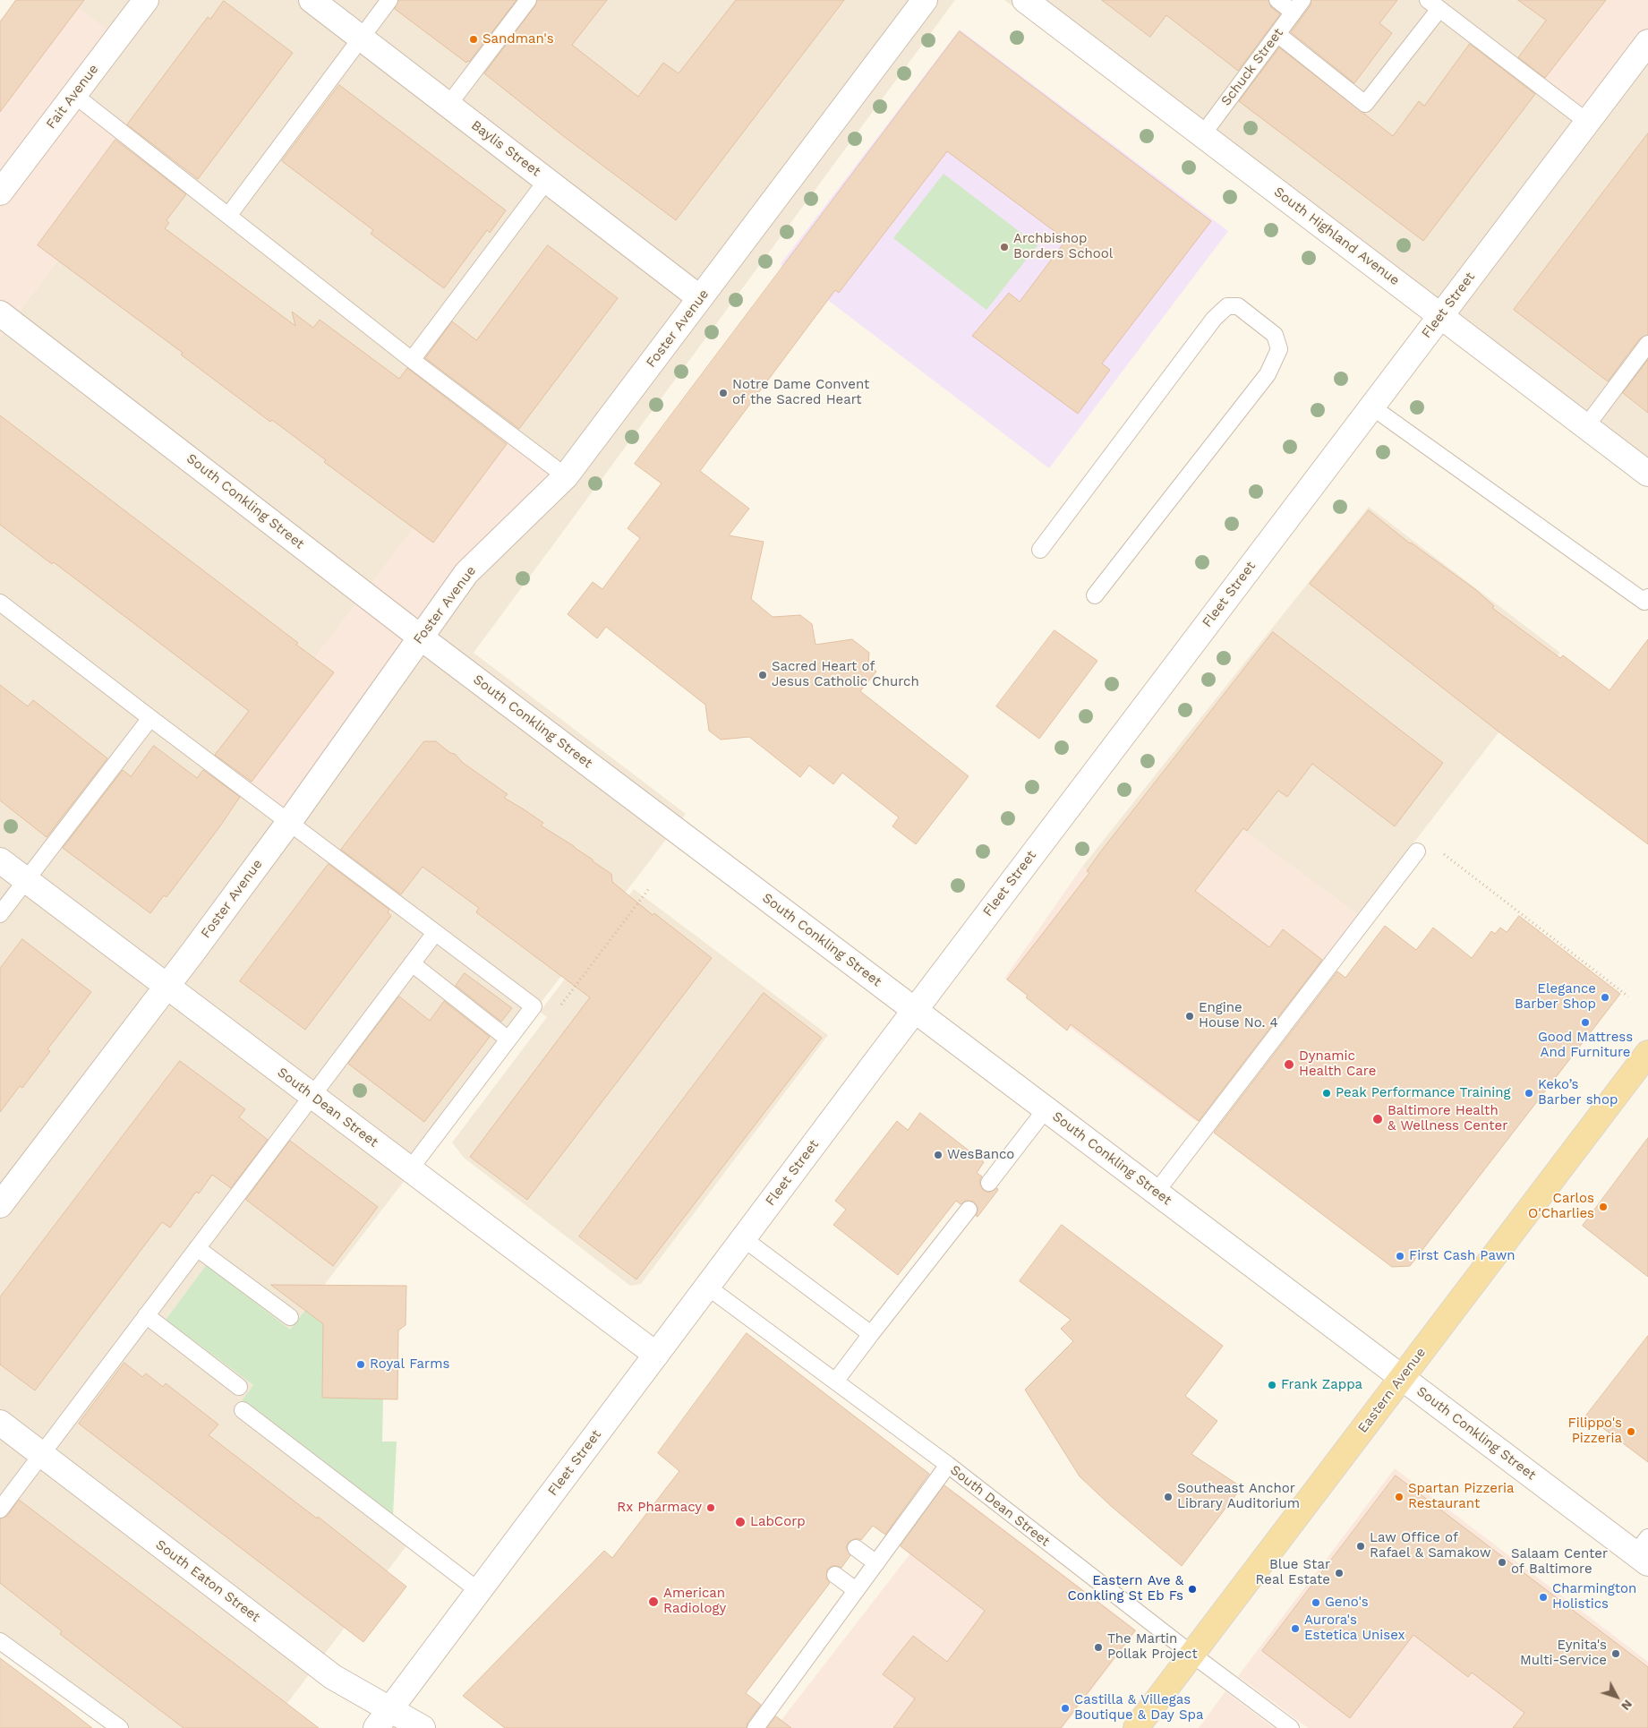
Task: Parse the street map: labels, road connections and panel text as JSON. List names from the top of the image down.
{
  "streets": {
    "main road": ["Eastern Avenue"],
    "street": [
      "Fait Avenue",
      "Baylis Street",
      "South Highland Avenue",
      "Fleet Street",
      "Foster Avenue",
      "South Conkling Street",
      "South Dean Street",
      "South Eaton Street"
    ],
    "lane": ["Schuck Street"]
  },
  "crossings": [
    ["Schuck Street", "South Highland Avenue"],
    ["Baylis Street", "Foster Avenue"],
    ["South Highland Avenue", "Fleet Street"],
    ["Fleet Street", "South Conkling Street"],
    ["Fleet Street", "South Dean Street"],
    ["Fleet Street", "South Eaton Street"],
    ["Foster Avenue", "South Conkling Street"],
    ["Foster Avenue", "South Dean Street"],
    ["South Conkling Street", "Eastern Avenue"],
    ["South Dean Street", "Eastern Avenue"]
  ],
  "places": [
    "Sandman's",
    "Archbishop Borders School",
    "Notre Dame Convent of the Sacred Heart",
    "Sacred Heart of Jesus Catholic Church",
    "Elegance Barber Shop",
    "Engine House No. 4",
    "Good Mattress And Furniture",
    "Dynamic Health Care",
    "Peak Performance Training",
    "Keko’s Barber shop",
    "Baltimore Health & Wellness Center",
    "WesBanco",
    "Carlos O'Charlies",
    "First Cash Pawn",
    "Royal Farms",
    "Frank Zappa",
    "Filippo's Pizzeria",
    "Southeast Anchor Library Auditorium",
    "Spartan Pizzeria Restaurant",
    "Rx Pharmacy",
    "LabCorp",
    "Law Office of Rafael & Samakow",
    "Salaam Center of Baltimore",
    "Blue Star Real Estate",
    "Eastern Ave & Conkling St Eb Fs",
    "Charmington Holistics",
    "American Radiology",
    "Geno's",
    "Aurora's Estetica Unisex",
    "The Martin Pollak Project",
    "Eynita's Multi-Service",
    "Castilla & Villegas Boutique & Day Spa"
  ],
  "north": "bottom right"
}
